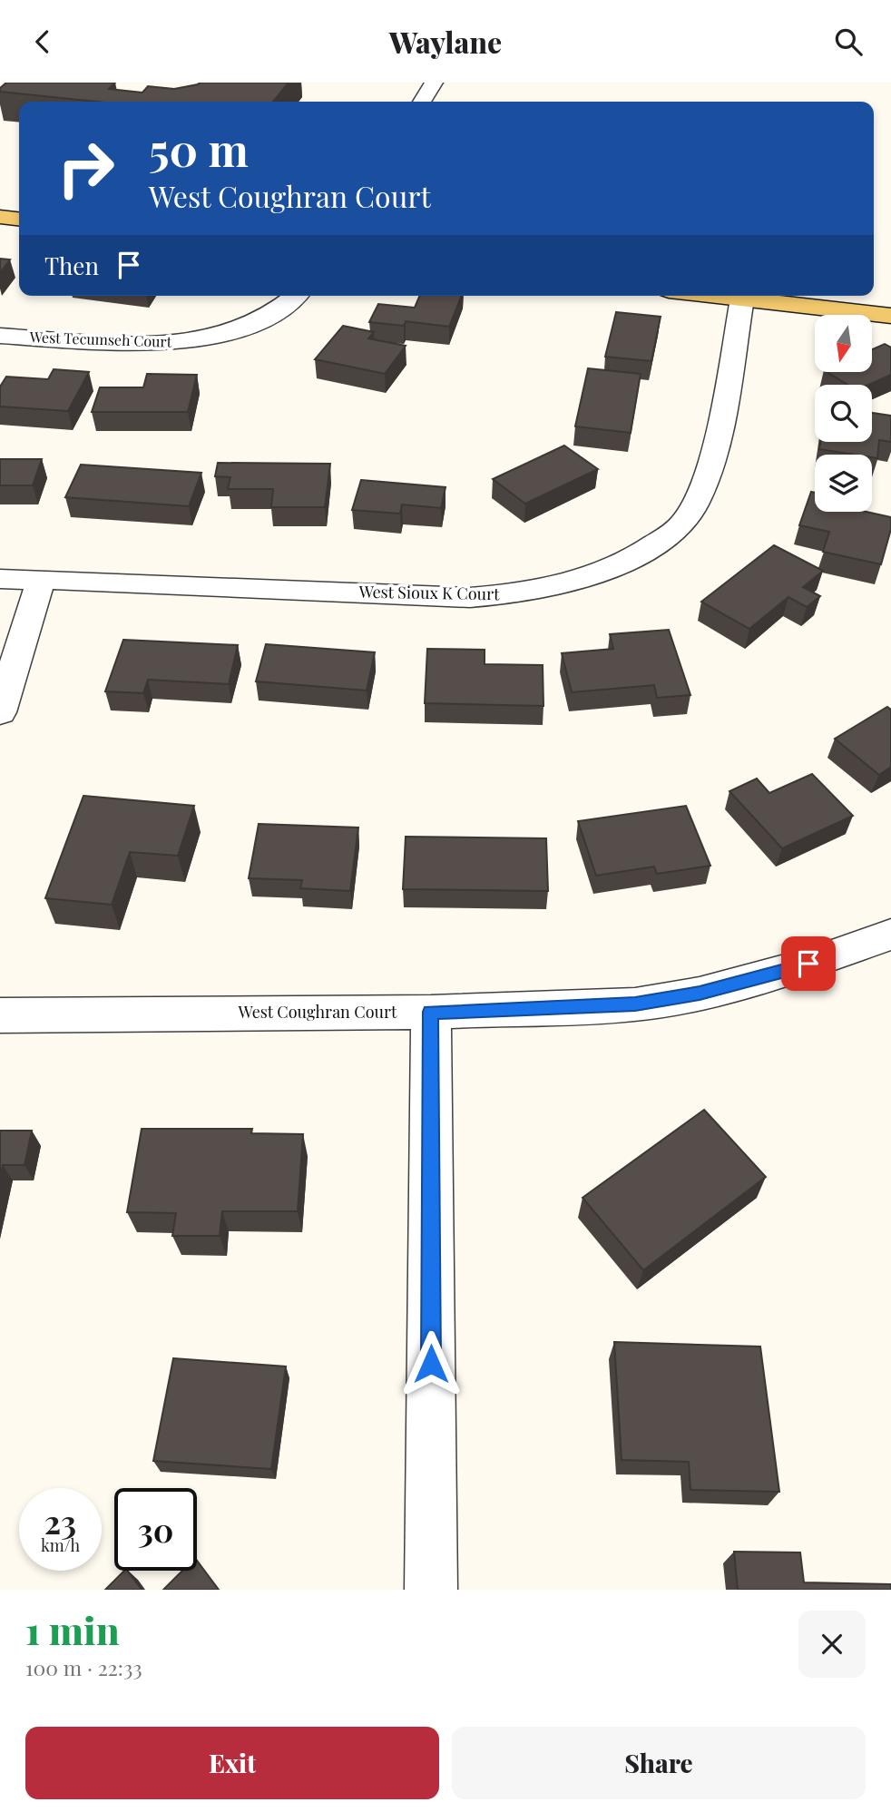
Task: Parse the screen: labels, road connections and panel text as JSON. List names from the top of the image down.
{
  "streets": {
    "street": ["West Tecumseh Court", "West Sioux K Court", "West Coughran Court"]
  },
  "north": "bottom",
  "page": {
    "header": "Waylane",
    "turn": ["50 m", "West Coughran Court"],
    "then": "Then",
    "speed": "23 km/h",
    "limit": "30",
    "heading": ["1 min", "100 m · 22:33"],
    "buttons": ["Exit", "Share"]
  }
}
